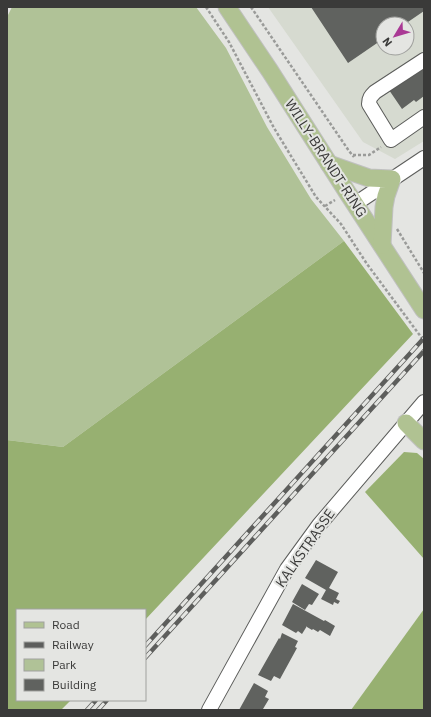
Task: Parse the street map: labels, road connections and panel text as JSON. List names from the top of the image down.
{
  "streets": {
    "main road": ["WILLY-BRANDT-RING"],
    "street": ["KALKSTRASSE"]
  },
  "legend": [
    "Road",
    "Railway",
    "Park",
    "Building"
  ],
  "north": "bottom left"
}
